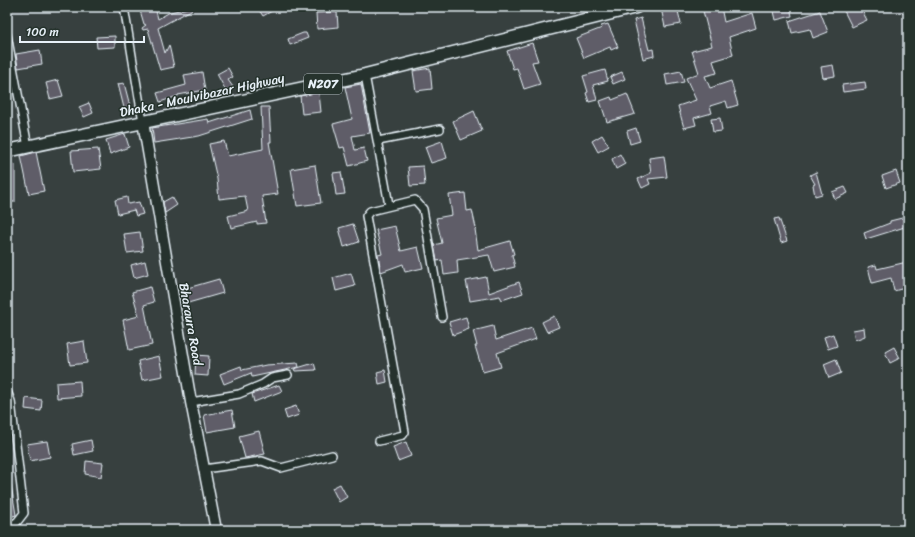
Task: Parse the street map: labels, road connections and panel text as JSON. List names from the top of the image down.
{
  "streets": {
    "highway": ["N207", "Dhaka - Moulvibazar Highway"],
    "main road": ["Bharaura Road"]
  },
  "crossings": [
    ["Dhaka - Moulvibazar Highway", "Bharaura Road"]
  ],
  "scale_bar": "100 m"
}
